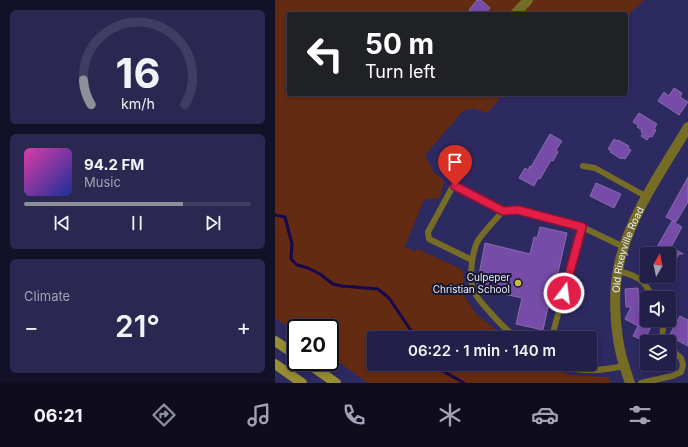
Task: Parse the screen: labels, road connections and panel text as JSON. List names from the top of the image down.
{
  "streets": {
    "street": ["Old Rixeyville Road"]
  },
  "places": ["Culpeper Christian School"],
  "north": "top",
  "page": {
    "turn": ["50 m", "Turn left"],
    "song": ["94.2 FM", "Music"],
    "tile": "Climate",
    "heat": ["−", "21°", "+"],
    "limit": "20",
    "trip": "06:22 · 1 min · 140 m",
    "tabs": "06:21",
    "gauge": ["16", "km/h"]
  }
}
